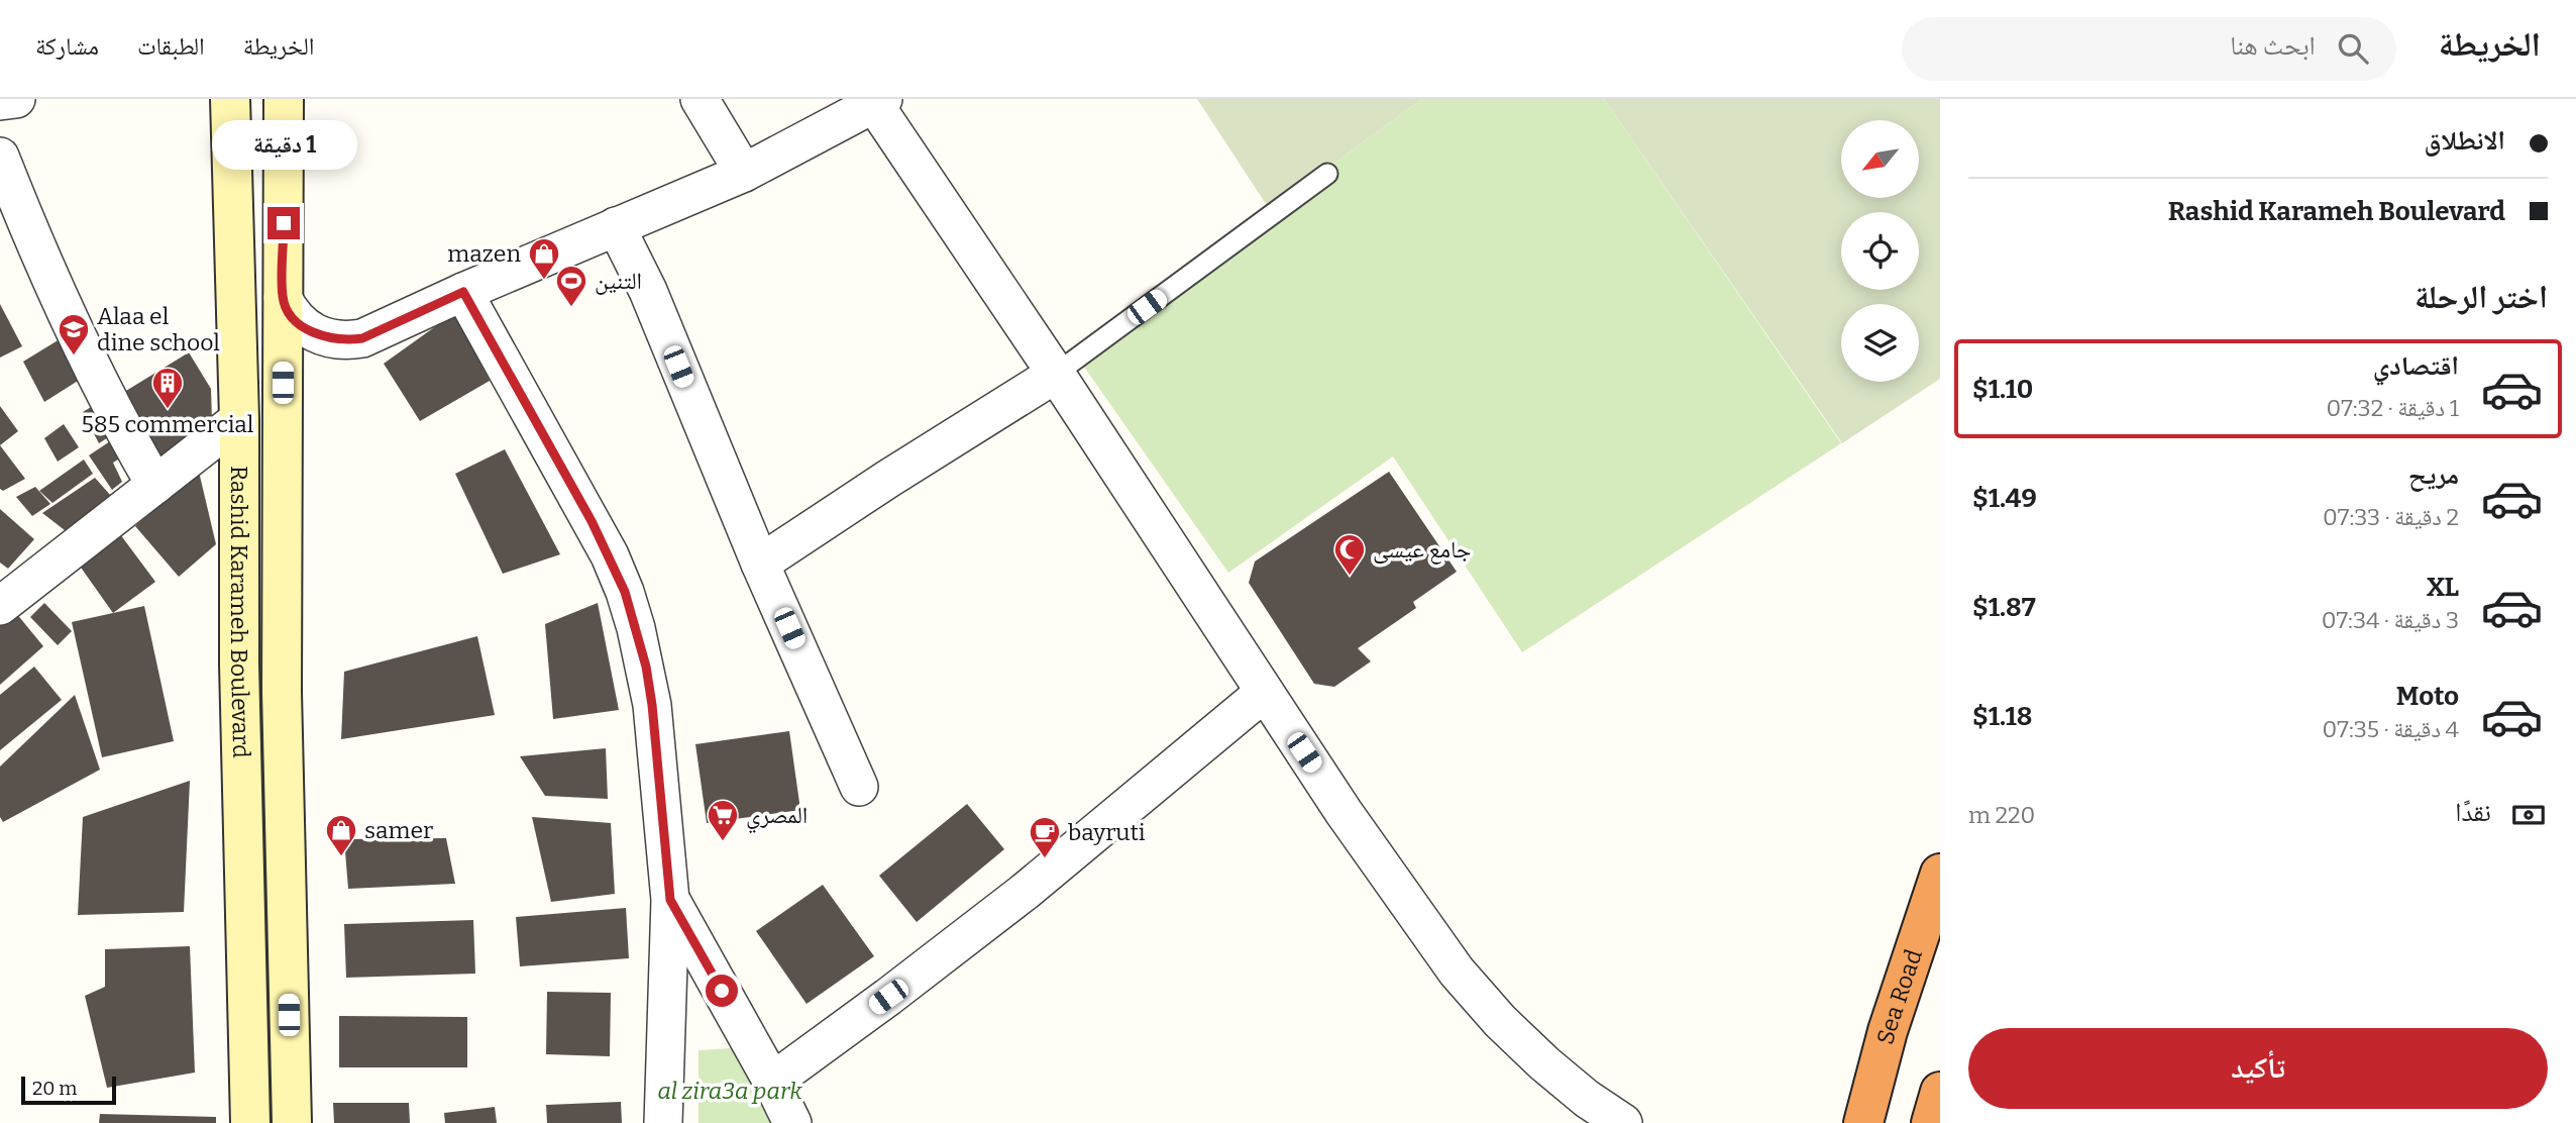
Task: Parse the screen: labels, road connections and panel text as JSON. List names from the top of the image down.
{
  "streets": {
    "highway": ["Sea Road"],
    "street": ["Rashid Karameh Boulevard"]
  },
  "parks": ["al zira3a park"],
  "places": {
    "shop": ["mazen", "samer"],
    "sports": ["التنين"],
    "school or university": ["Alaa el dine school"],
    "building": ["585 commercial"],
    "mosque": ["جامع عيسى"],
    "supermarket": ["المصري"],
    "cafe": ["bayruti"]
  },
  "scale_bar": "20 m",
  "north": "bottom left",
  "page": {
    "header": "الخريطة",
    "search": "ابحث هنا",
    "nav": ["الخريطة", "الطبقات", "مشاركة"],
    "banner": ["الانطلاق", "Rashid Karameh Boulevard"],
    "bubble": "1 دقيقة",
    "heading": "اختر الرحلة",
    "list": [
      {
        "name": "اقتصادي",
        "note": "1 دقيقة · 07:32",
        "value": "$1.10"
      },
      {
        "name": "مريح",
        "note": "2 دقيقة · 07:33",
        "value": "$1.49"
      },
      {
        "name": "XL",
        "note": "3 دقيقة · 07:34",
        "value": "$1.87"
      },
      {
        "name": "Moto",
        "note": "4 دقيقة · 07:35",
        "value": "$1.18"
      }
    ],
    "pay": ["نقدًا", "220 m"],
    "buttons": "تأكيد",
    "scale": "20 m"
  }
}
